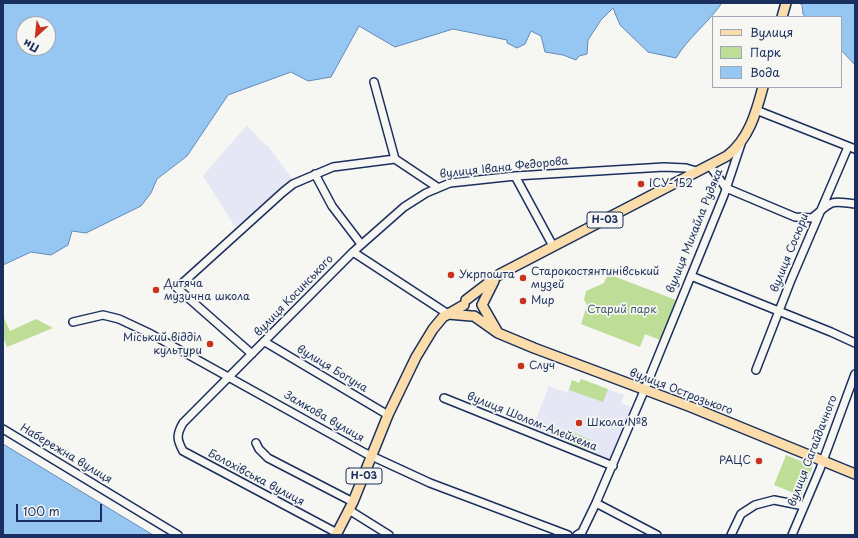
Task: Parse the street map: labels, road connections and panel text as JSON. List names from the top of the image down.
{
  "streets": {
    "main road": ["Н-03", "вулиця Михайла Рудяка", "вулиця Острозького"],
    "street": [
      "вулиця Івана Федорова",
      "вулиця Сосюри",
      "вулиця Косинського",
      "вулиця Богуна",
      "Замкова вулиця",
      "вулиця Шолом-Алейхема",
      "вулиця Сагайдачного",
      "Набережна вулиця",
      "Болохівська вулиця"
    ]
  },
  "crossings": [
    ["вулиця Івана Федорова", "Н-03"],
    ["вулиця Івана Федорова", "вулиця Косинського"],
    ["Н-03", "вулиця Михайла Рудяка"],
    ["Н-03", "вулиця Богуна"],
    ["Н-03", "вулиця Острозького"],
    ["Н-03", "Замкова вулиця"],
    ["Н-03", "Болохівська вулиця"],
    ["вулиця Михайла Рудяка", "вулиця Острозького"],
    ["вулиця Михайла Рудяка", "вулиця Шолом-Алейхема"],
    ["вулиця Косинського", "вулиця Богуна"],
    ["вулиця Косинського", "Замкова вулиця"],
    ["вулиця Косинського", "Болохівська вулиця"],
    ["вулиця Острозького", "вулиця Сагайдачного"]
  ],
  "parks": ["Старий парк"],
  "places": [
    "ІСУ-152",
    "Укрпошта",
    "Старокостянтинівський музей",
    "Дитяча музична школа",
    "Мир",
    "Міський відділ культури",
    "Случ",
    "Школа №8",
    "РАЦС"
  ],
  "legend": ["Вулиця", "Парк", "Вода"],
  "scale_bar": "100 m",
  "north": "bottom left"
}
